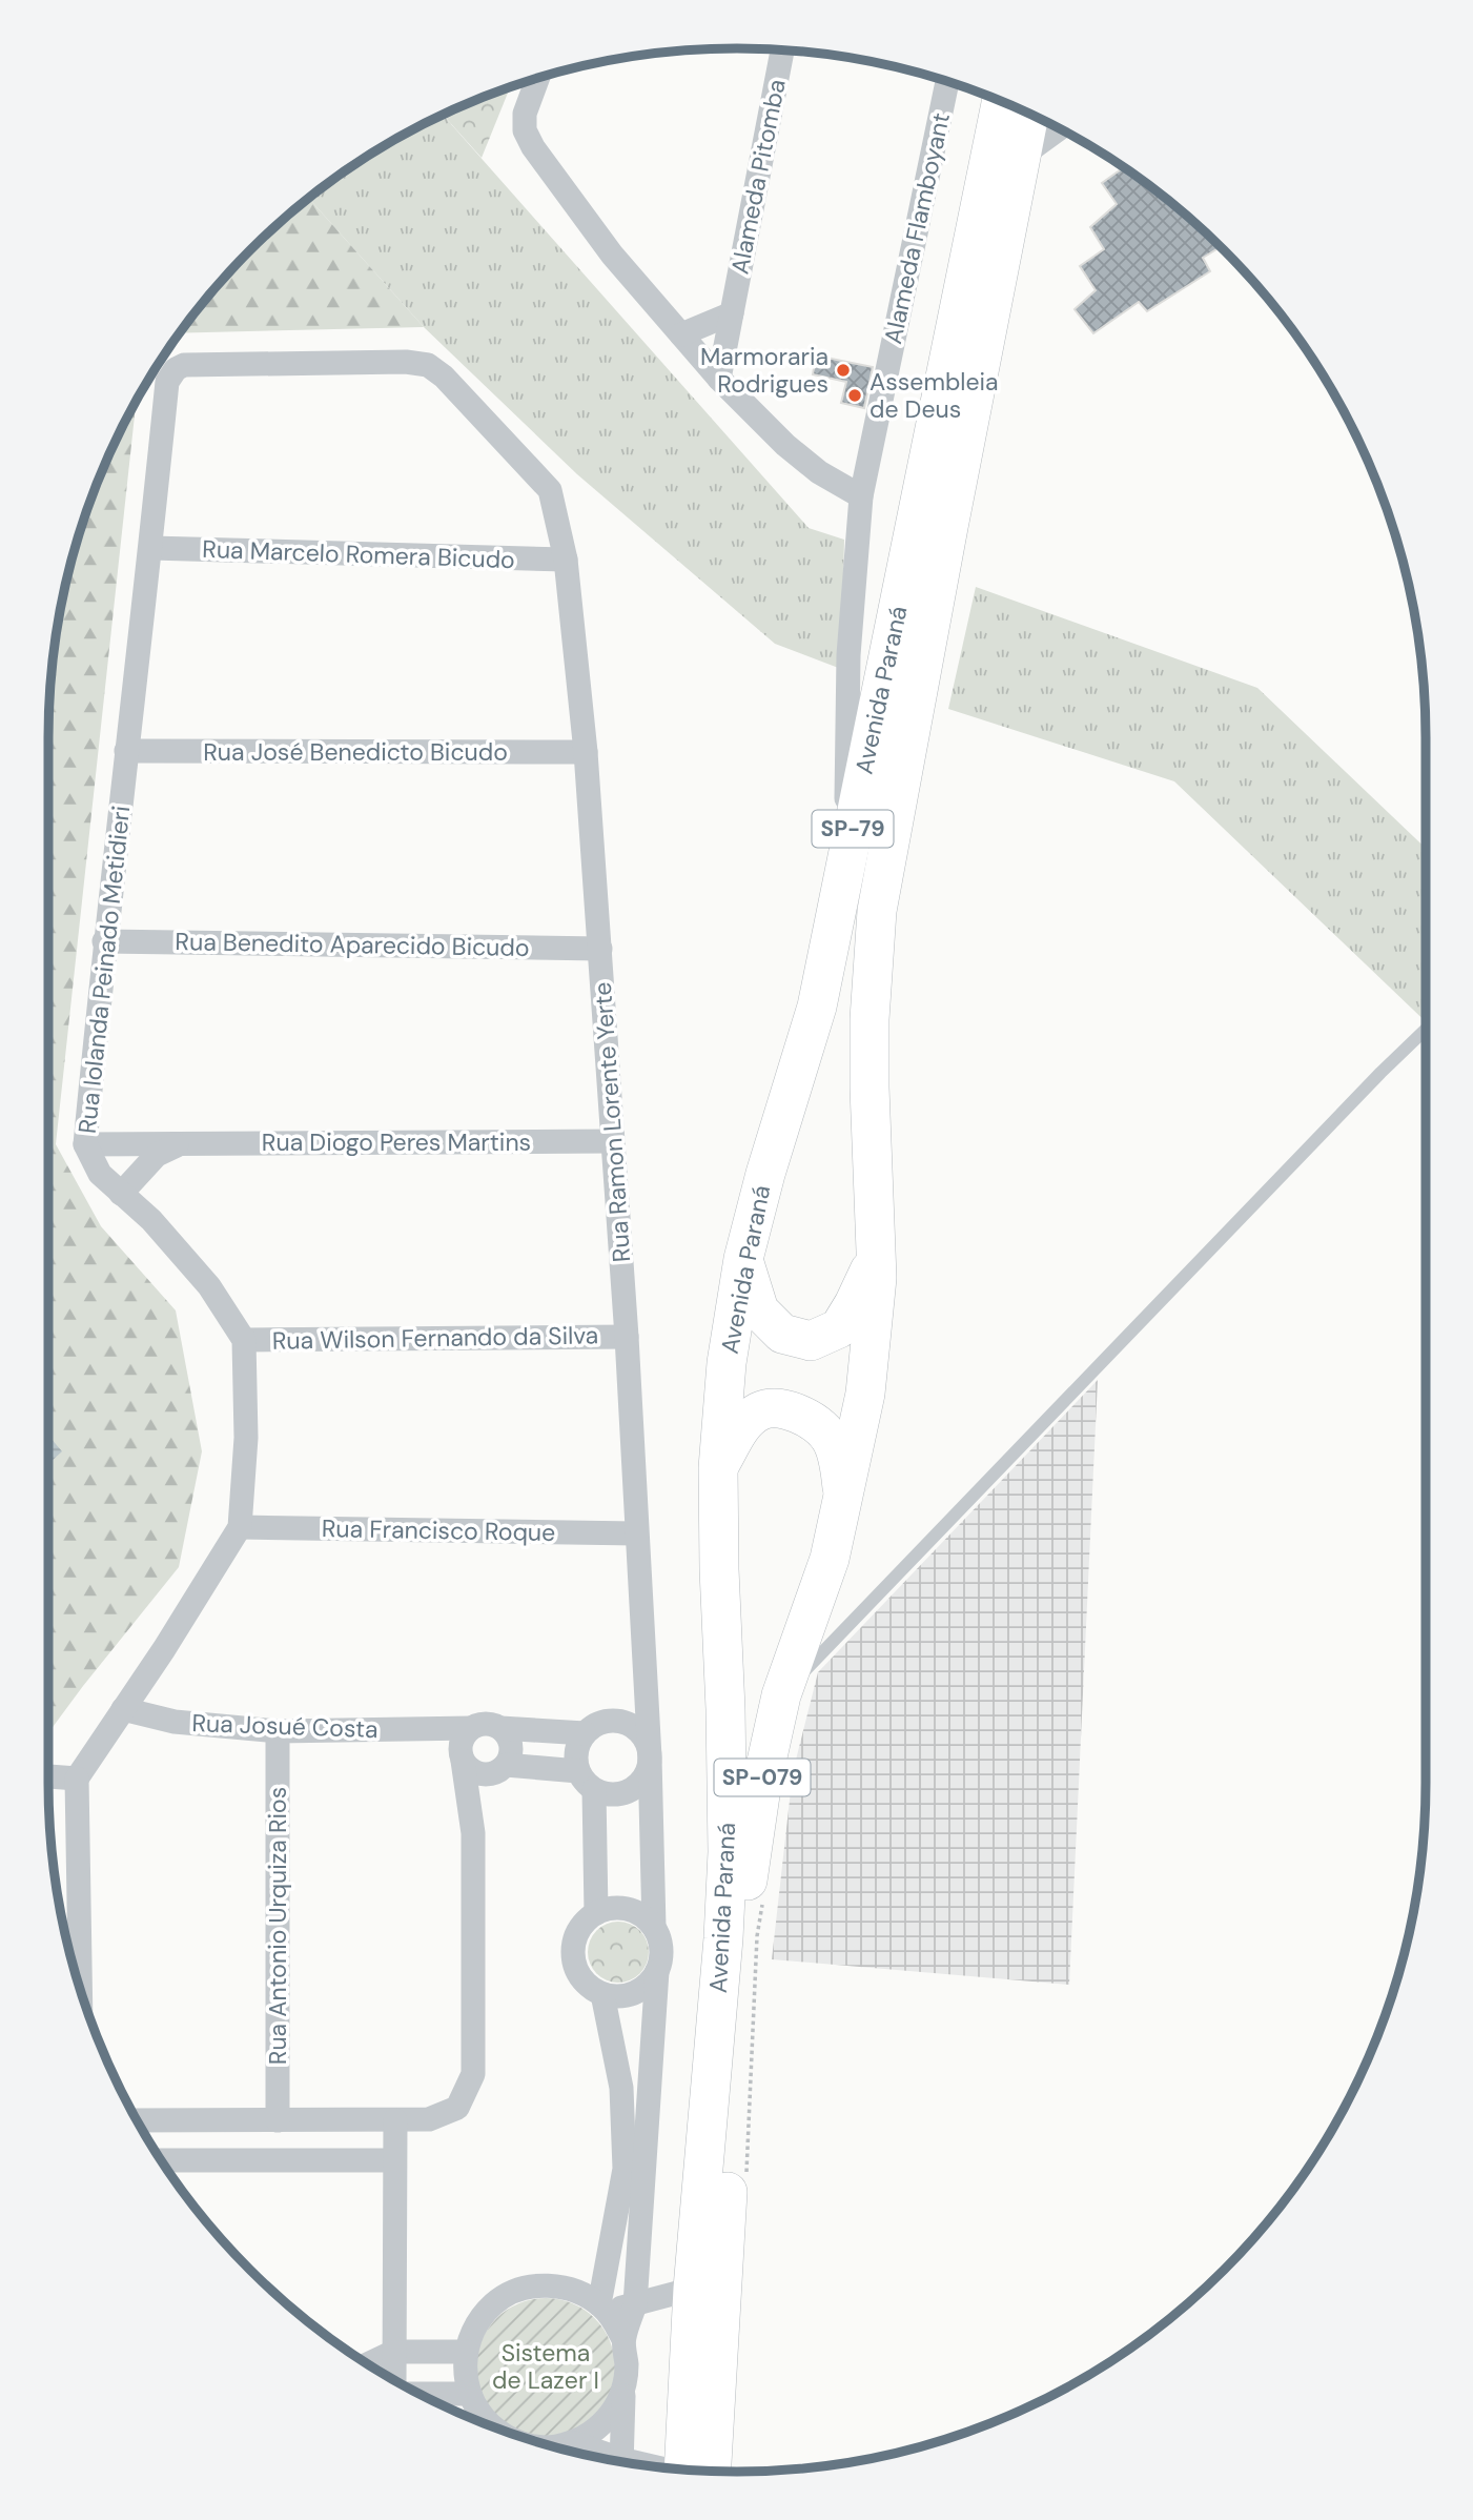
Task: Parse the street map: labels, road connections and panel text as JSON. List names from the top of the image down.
{
  "streets": {
    "main road": ["Avenida Paraná", "SP-79", "SP-079"],
    "street": [
      "Alameda Pitomba",
      "Alameda Flamboyant",
      "Rua Marcelo Romera Bicudo",
      "Rua José Benedicto Bicudo",
      "Rua Benedito Aparecido Bicudo",
      "Rua Iolanda Peinado Metidieri",
      "Rua Ramon Lorente Yerte",
      "Rua Diogo Peres Martins",
      "Rua Wilson Fernando da Silva",
      "Rua Francisco Roque",
      "Rua Josué Costa",
      "Rua Antonio Urquiza Rios"
    ]
  },
  "crossings": [
    ["Alameda Flamboyant", "Avenida Paraná"],
    ["Rua Marcelo Romera Bicudo", "Rua Iolanda Peinado Metidieri"],
    ["Rua Marcelo Romera Bicudo", "Rua Ramon Lorente Yerte"],
    ["Rua José Benedicto Bicudo", "Rua Iolanda Peinado Metidieri"],
    ["Rua José Benedicto Bicudo", "Rua Ramon Lorente Yerte"],
    ["Rua Benedito Aparecido Bicudo", "Rua Iolanda Peinado Metidieri"],
    ["Rua Benedito Aparecido Bicudo", "Rua Ramon Lorente Yerte"],
    ["Rua Iolanda Peinado Metidieri", "Rua Ramon Lorente Yerte"],
    ["Rua Iolanda Peinado Metidieri", "Rua Diogo Peres Martins"],
    ["Rua Iolanda Peinado Metidieri", "Rua Wilson Fernando da Silva"],
    ["Rua Ramon Lorente Yerte", "Rua Diogo Peres Martins"],
    ["Rua Ramon Lorente Yerte", "Rua Wilson Fernando da Silva"],
    ["Rua Ramon Lorente Yerte", "Rua Francisco Roque"],
    ["Rua Josué Costa", "Rua Antonio Urquiza Rios"]
  ],
  "parks": ["Sistema de Lazer I"],
  "places": ["Marmoraria Rodrigues", "Assembleia de Deus"]
}
